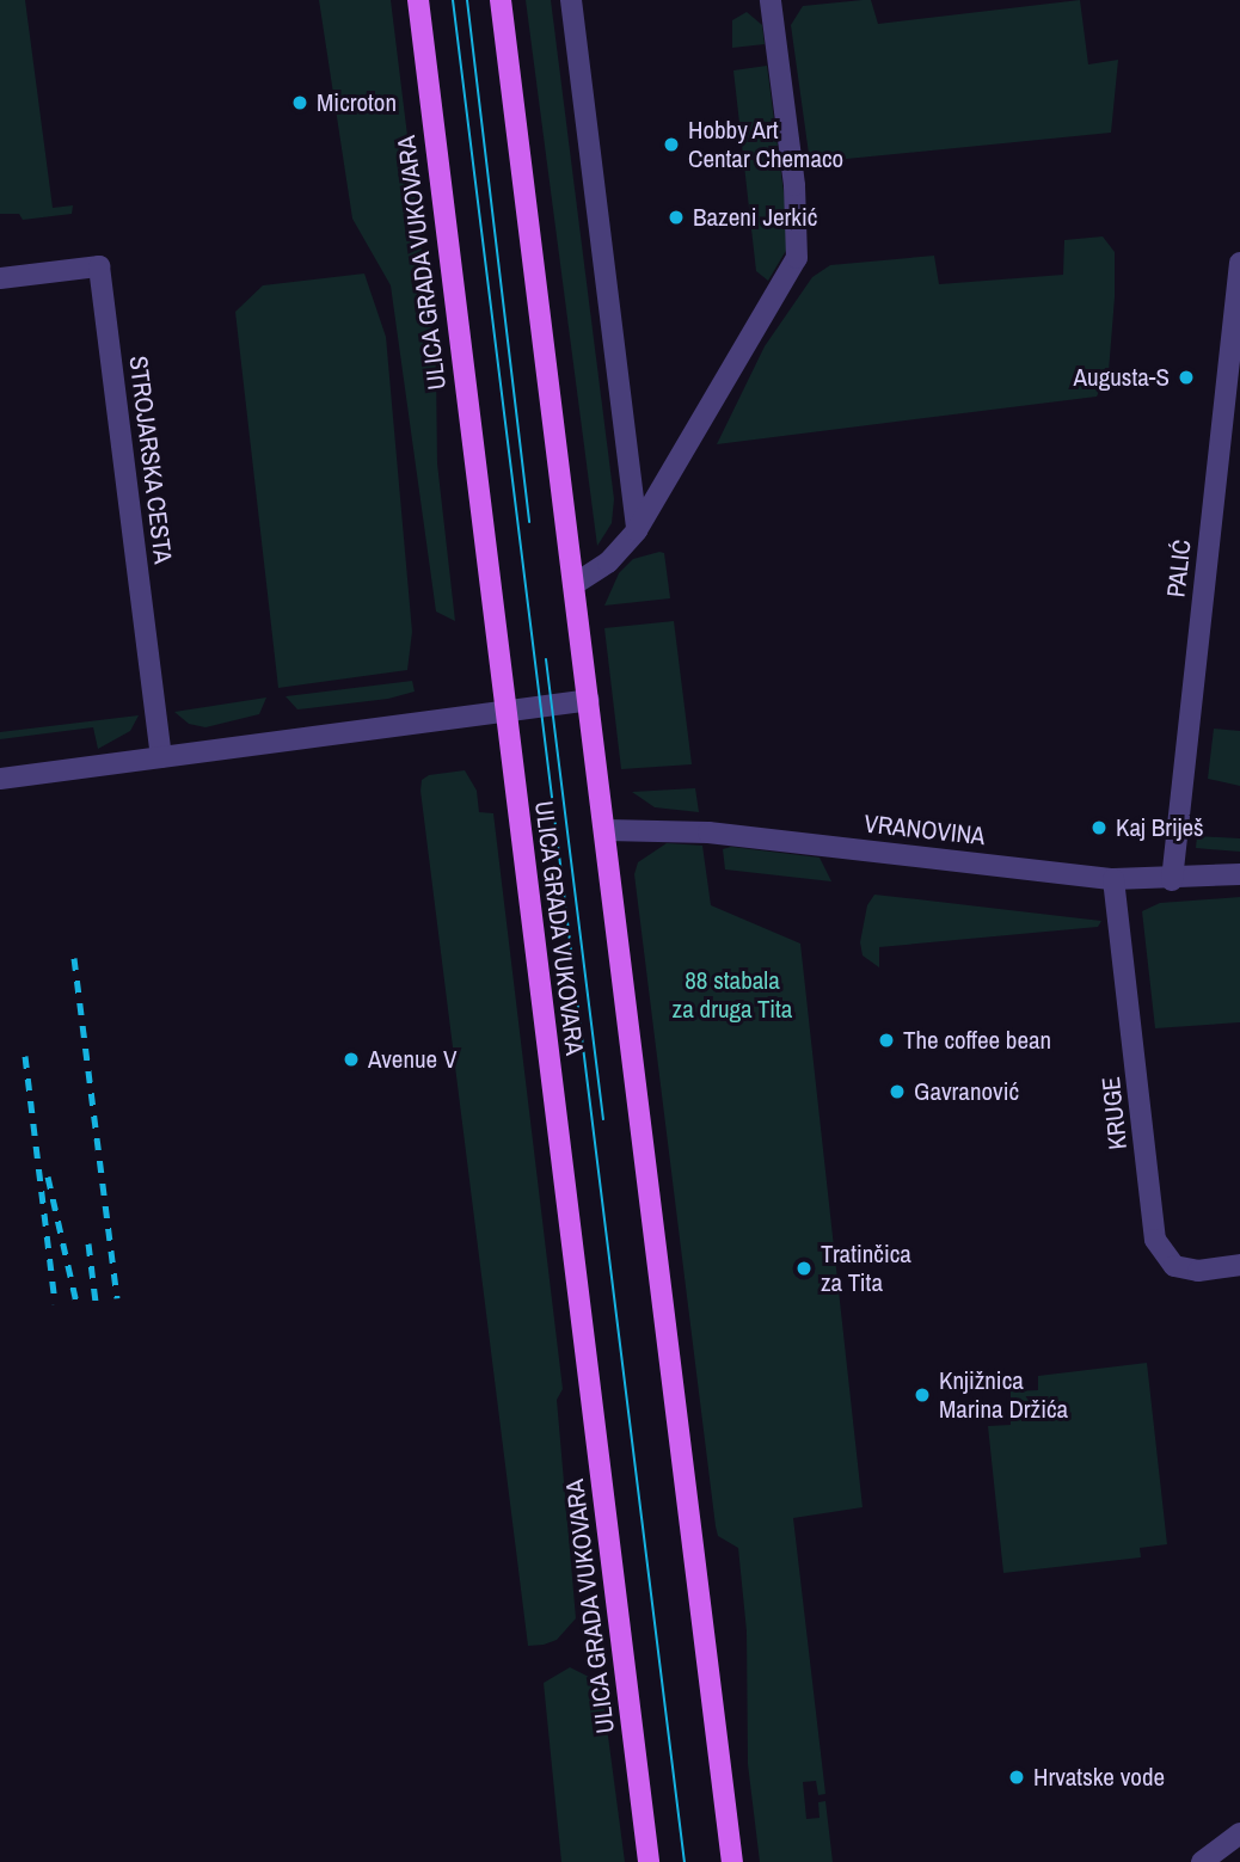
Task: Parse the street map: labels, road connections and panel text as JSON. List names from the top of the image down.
{
  "streets": {
    "main road": ["ULICA GRADA VUKOVARA"],
    "street": [
      "STROJARSKA CESTA",
      "PALIĆ",
      "VRANOVINA",
      "KRUGE"
    ]
  },
  "crossings": [
    ["PALIĆ", "VRANOVINA"],
    ["VRANOVINA", "KRUGE"]
  ],
  "parks": ["88 stabala za druga Tita"],
  "places": [
    "Microton",
    "Hobby Art Centar Chemaco",
    "Bazeni Jerkić",
    "Augusta-S",
    "Kaj Briješ",
    "The coffee bean",
    "Avenue V",
    "Gavranović",
    "Tratinčica za Tita",
    "Knjižnica Marina Držića",
    "Hrvatske vode"
  ]
}
